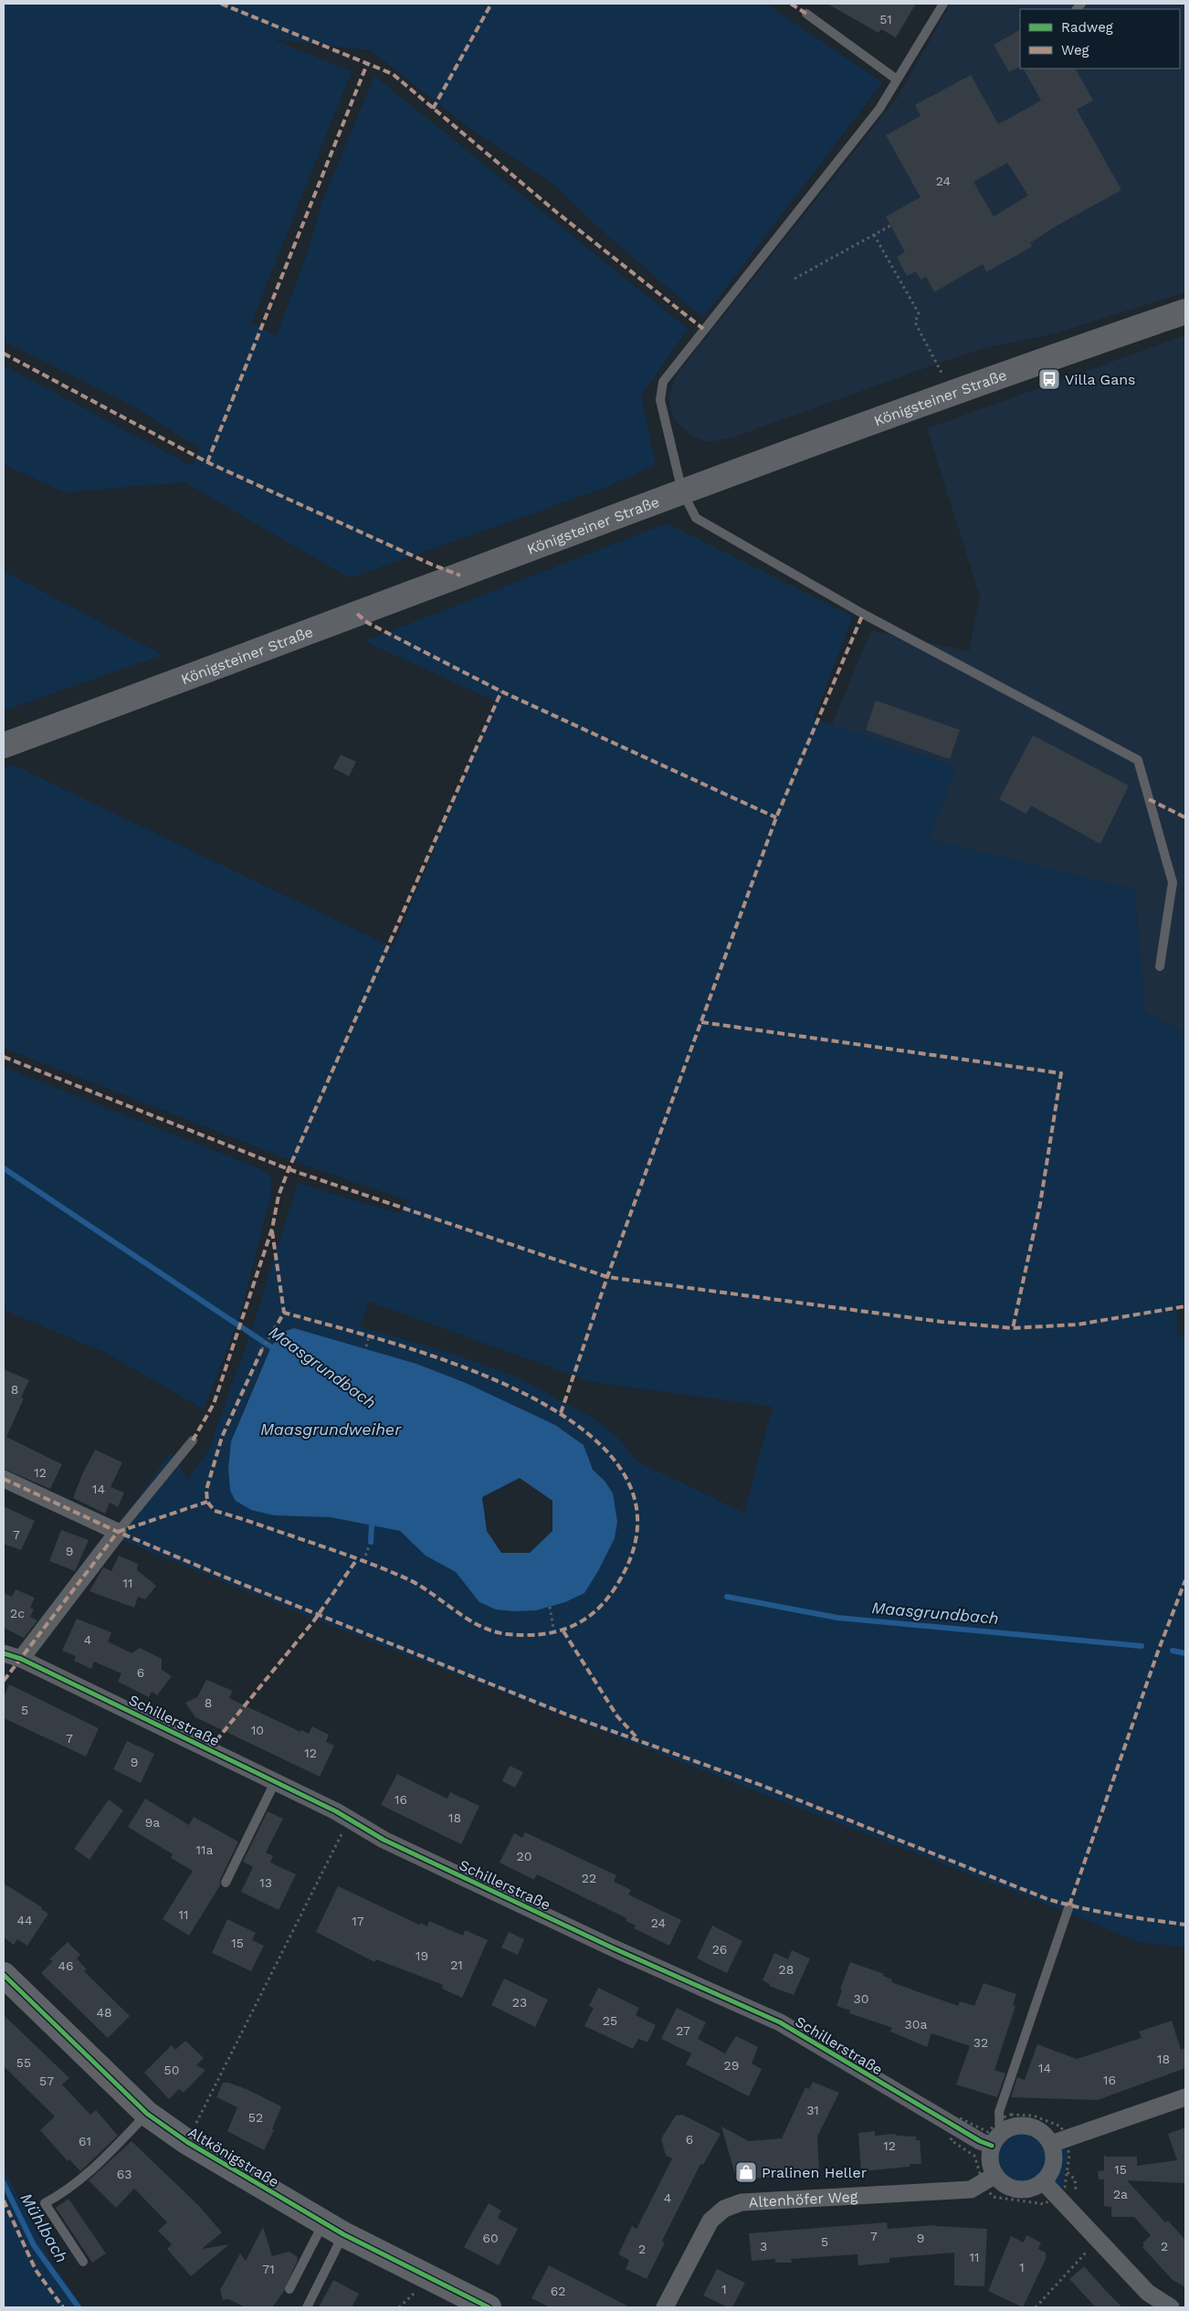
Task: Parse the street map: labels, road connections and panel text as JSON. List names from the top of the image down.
{
  "streets": {
    "main road": ["Königsteiner Straße", "Altkönigstraße"],
    "street": ["Schillerstraße", "Altenhöfer Weg"]
  },
  "crossings": [
    ["Schillerstraße", "Altenhöfer Weg"]
  ],
  "water": ["Maasgrundbach", "Maasgrundweiher", "Mühlbach"],
  "places": {
    "bus stop": ["Villa Gans"],
    "shop": ["Pralinen Heller"]
  },
  "house_numbers": [
    "51",
    "24",
    "8",
    "12",
    "14",
    "7",
    "9",
    "11",
    "2c",
    "4",
    "6",
    "8",
    "5",
    "10",
    "7",
    "12",
    "9",
    "16",
    "18",
    "9a",
    "11a",
    "20",
    "22",
    "13",
    "11",
    "44",
    "17",
    "24",
    "15",
    "26",
    "19",
    "21",
    "46",
    "28",
    "30",
    "23",
    "48",
    "25",
    "30a",
    "27",
    "32",
    "18",
    "55",
    "29",
    "14",
    "50",
    "16",
    "57",
    "31",
    "52",
    "6",
    "61",
    "12",
    "15",
    "63",
    "2a",
    "4",
    "7",
    "60",
    "9",
    "5",
    "3",
    "2",
    "2",
    "11",
    "1",
    "71",
    "1",
    "62"
  ],
  "legend": ["Radweg", "Weg"]
}
